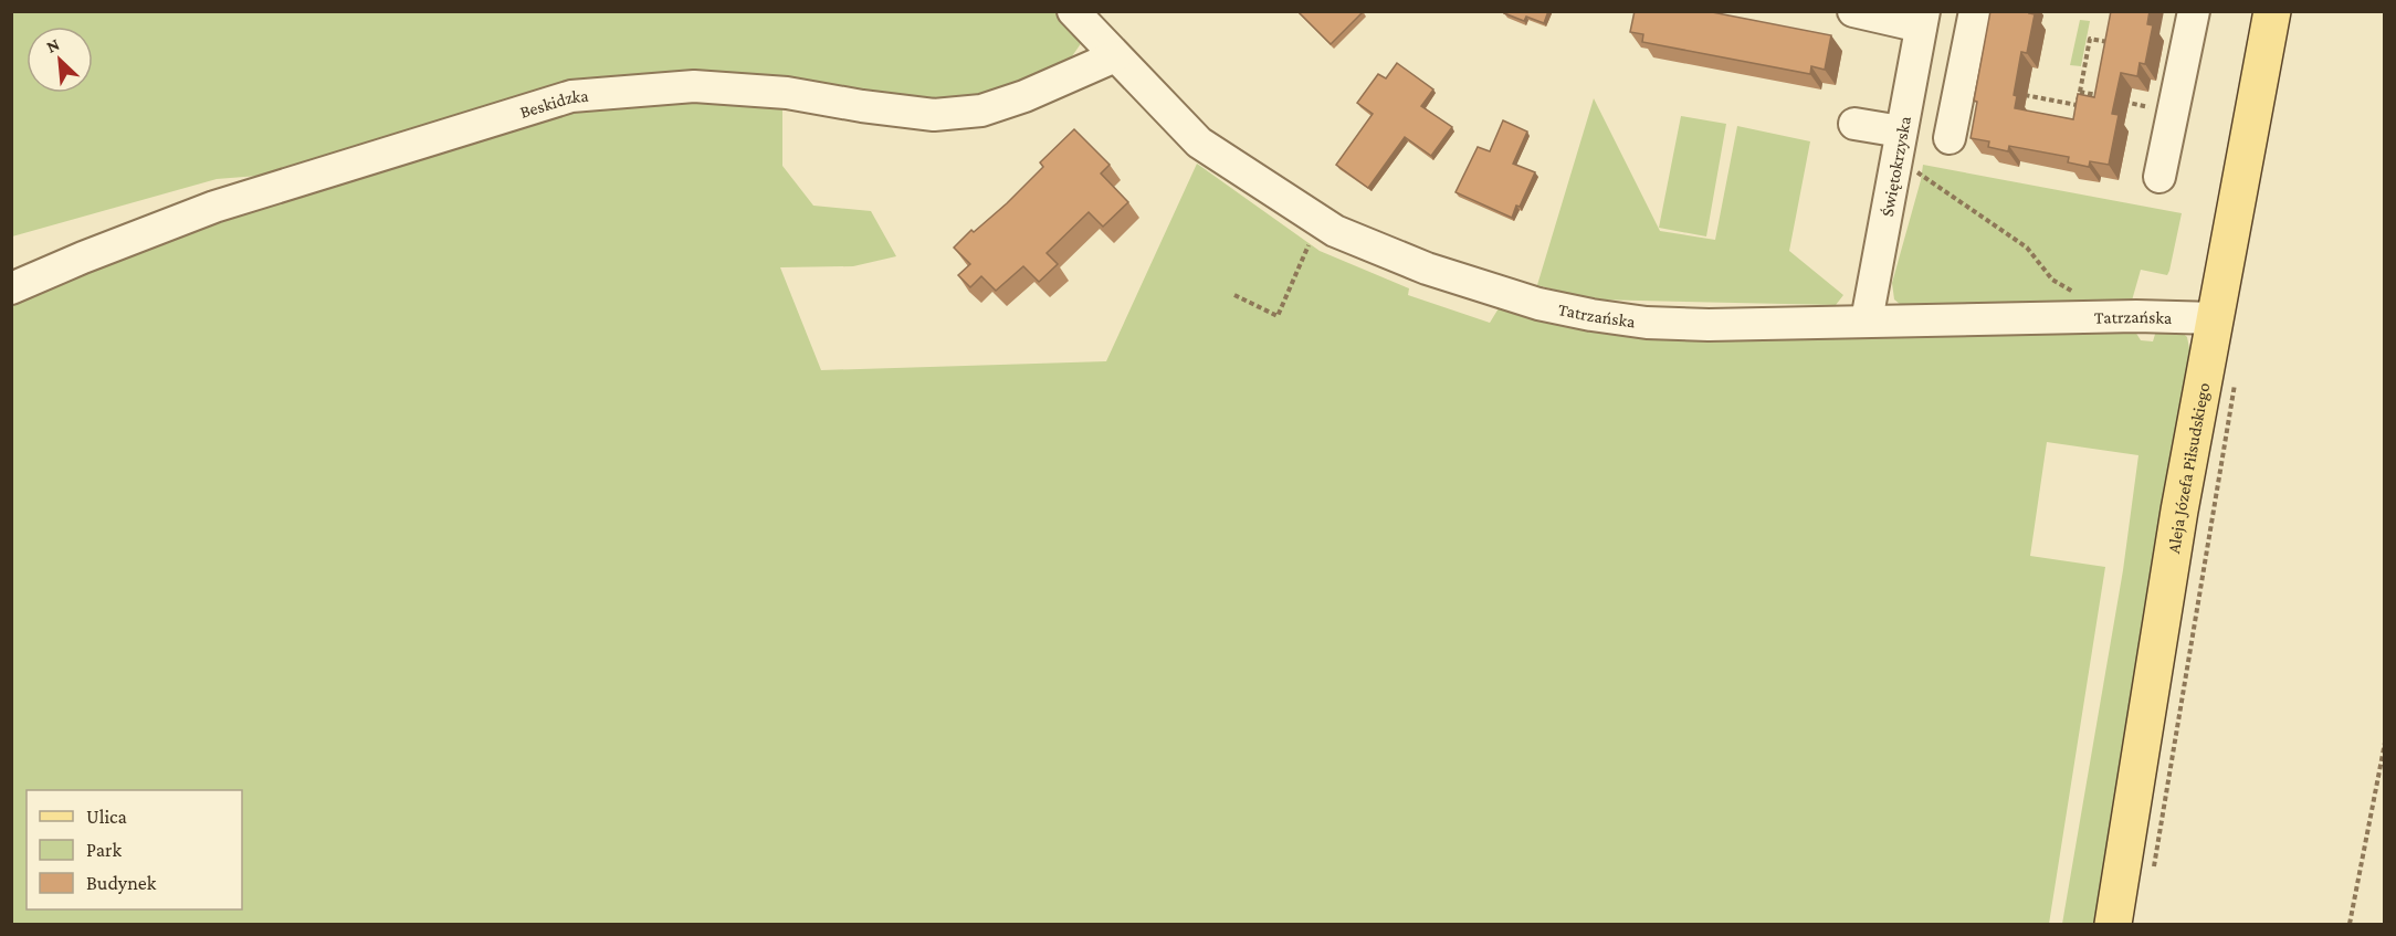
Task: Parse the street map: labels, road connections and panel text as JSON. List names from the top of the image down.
{
  "streets": {
    "main road": ["Aleja Józefa Piłsudskiego"],
    "street": ["Beskidzka", "Świętokrzyska", "Tatrzańska"]
  },
  "crossings": [
    ["Beskidzka", "Tatrzańska"],
    ["Świętokrzyska", "Tatrzańska"],
    ["Tatrzańska", "Aleja Józefa Piłsudskiego"]
  ],
  "legend": ["Ulica", "Park", "Budynek"],
  "north": "top left"
}
